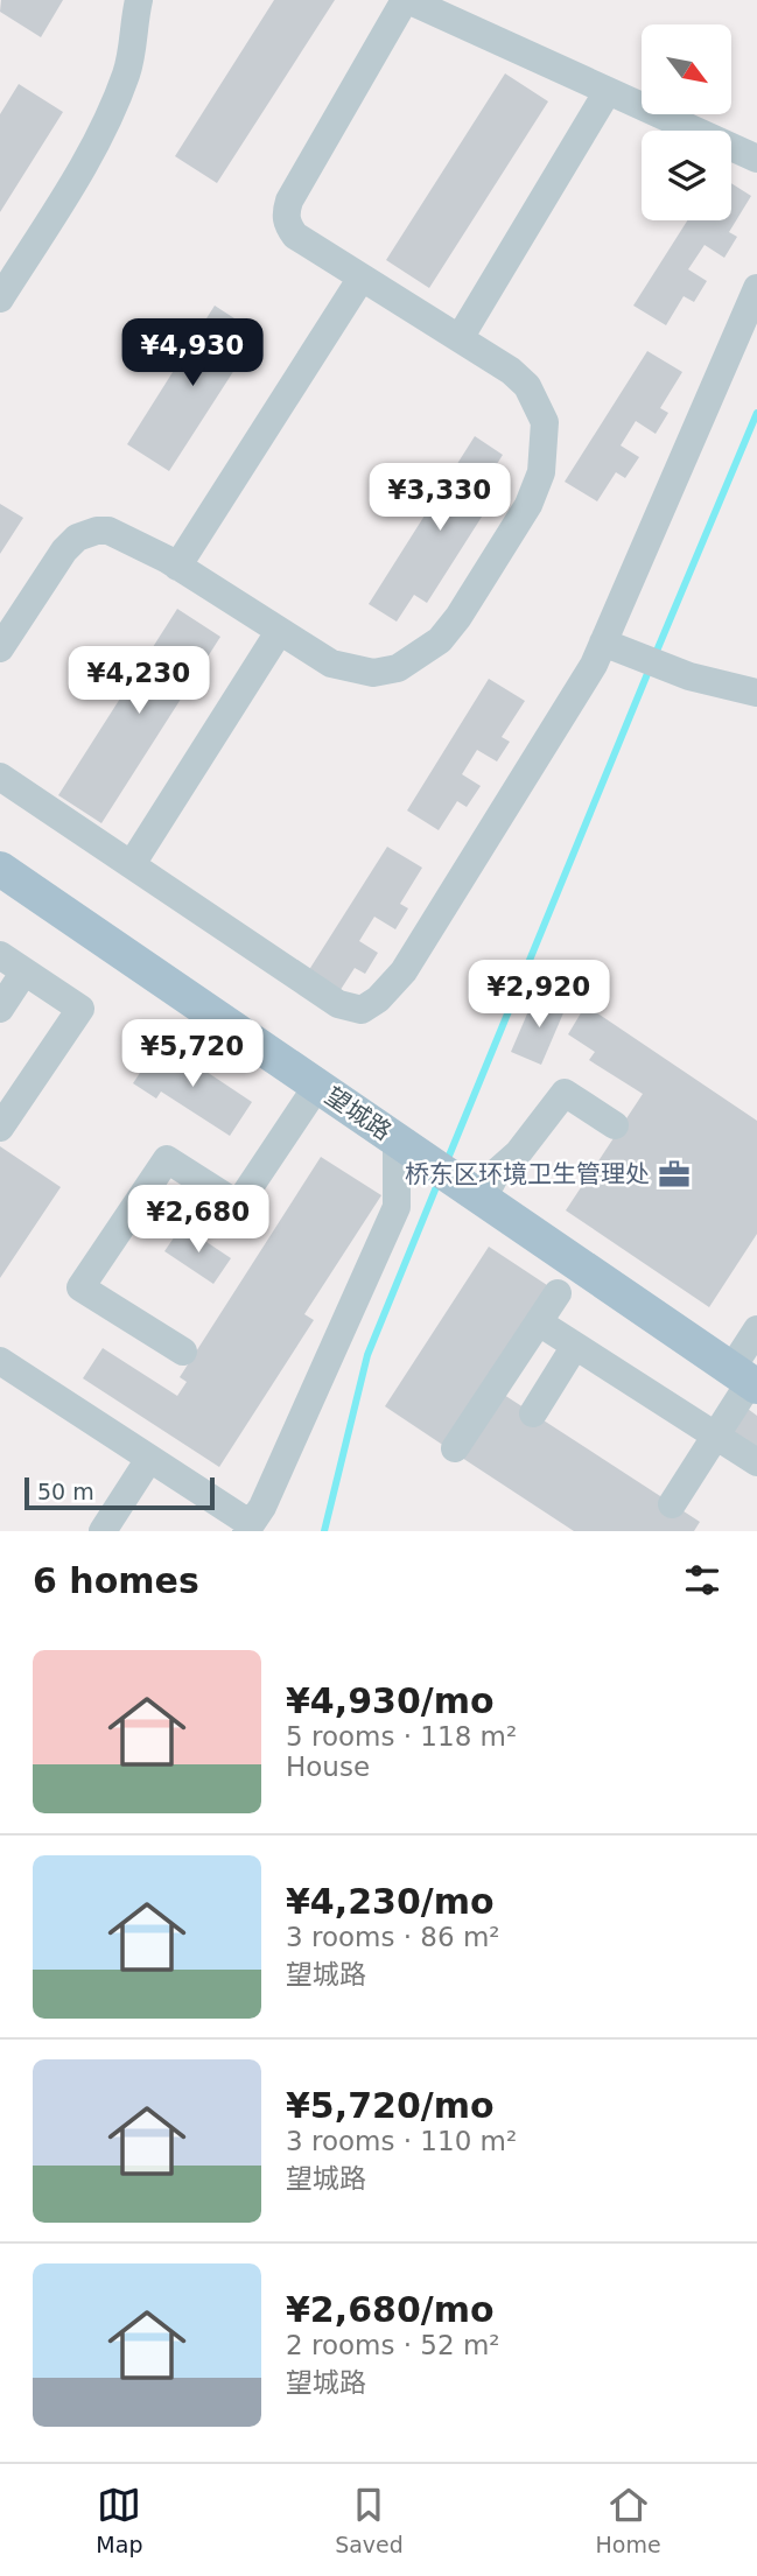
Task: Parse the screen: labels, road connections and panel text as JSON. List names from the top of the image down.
{
  "streets": {
    "main road": ["望城路"]
  },
  "places": {
    "office": ["桥东区环境卫生管理处"]
  },
  "scale_bar": "50 m",
  "north": "bottom right",
  "page": {
    "price": [
      "¥4,930",
      "¥3,330",
      "¥4,230",
      "¥2,920",
      "¥5,720",
      "¥2,680"
    ],
    "scale": "50 m",
    "heading": "6 homes",
    "list": [
      {
        "name": "¥4,930/mo",
        "note": "5 rooms · 118 m² · House"
      },
      {
        "name": "¥4,230/mo",
        "note": "3 rooms · 86 m² · 望城路"
      },
      {
        "name": "¥5,720/mo",
        "note": "3 rooms · 110 m² · 望城路"
      },
      {
        "name": "¥2,680/mo",
        "note": "2 rooms · 52 m² · 望城路"
      }
    ],
    "tabs": ["Map", "Saved", "Home"]
  }
}
